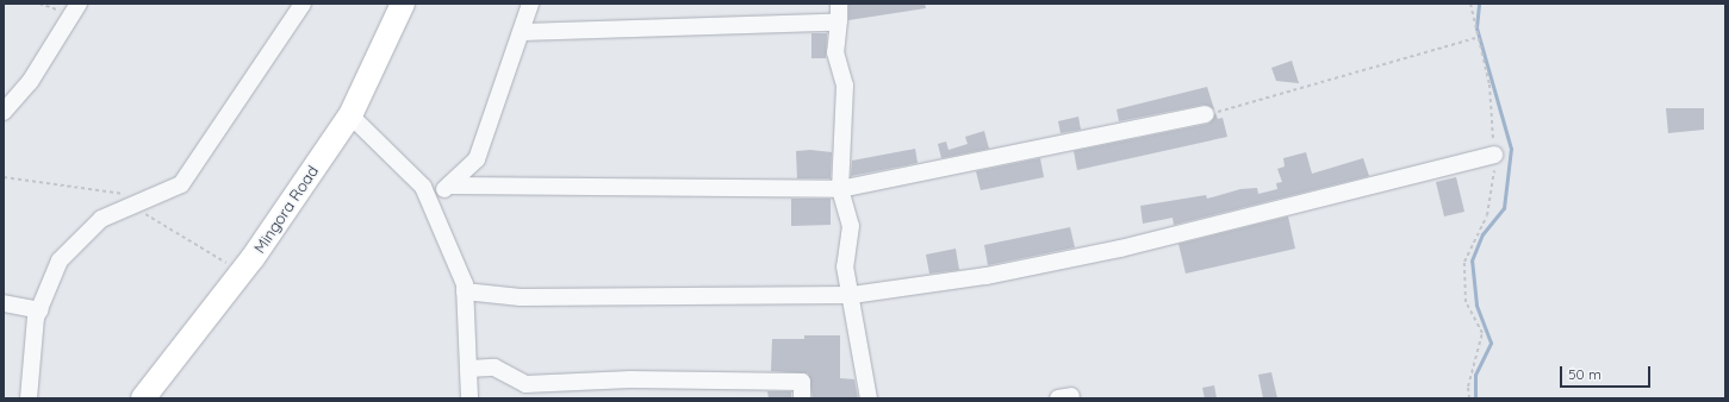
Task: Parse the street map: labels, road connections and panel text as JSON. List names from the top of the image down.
{
  "streets": {
    "highway": ["Mingora Road"]
  },
  "scale_bar": "50 m"
}
